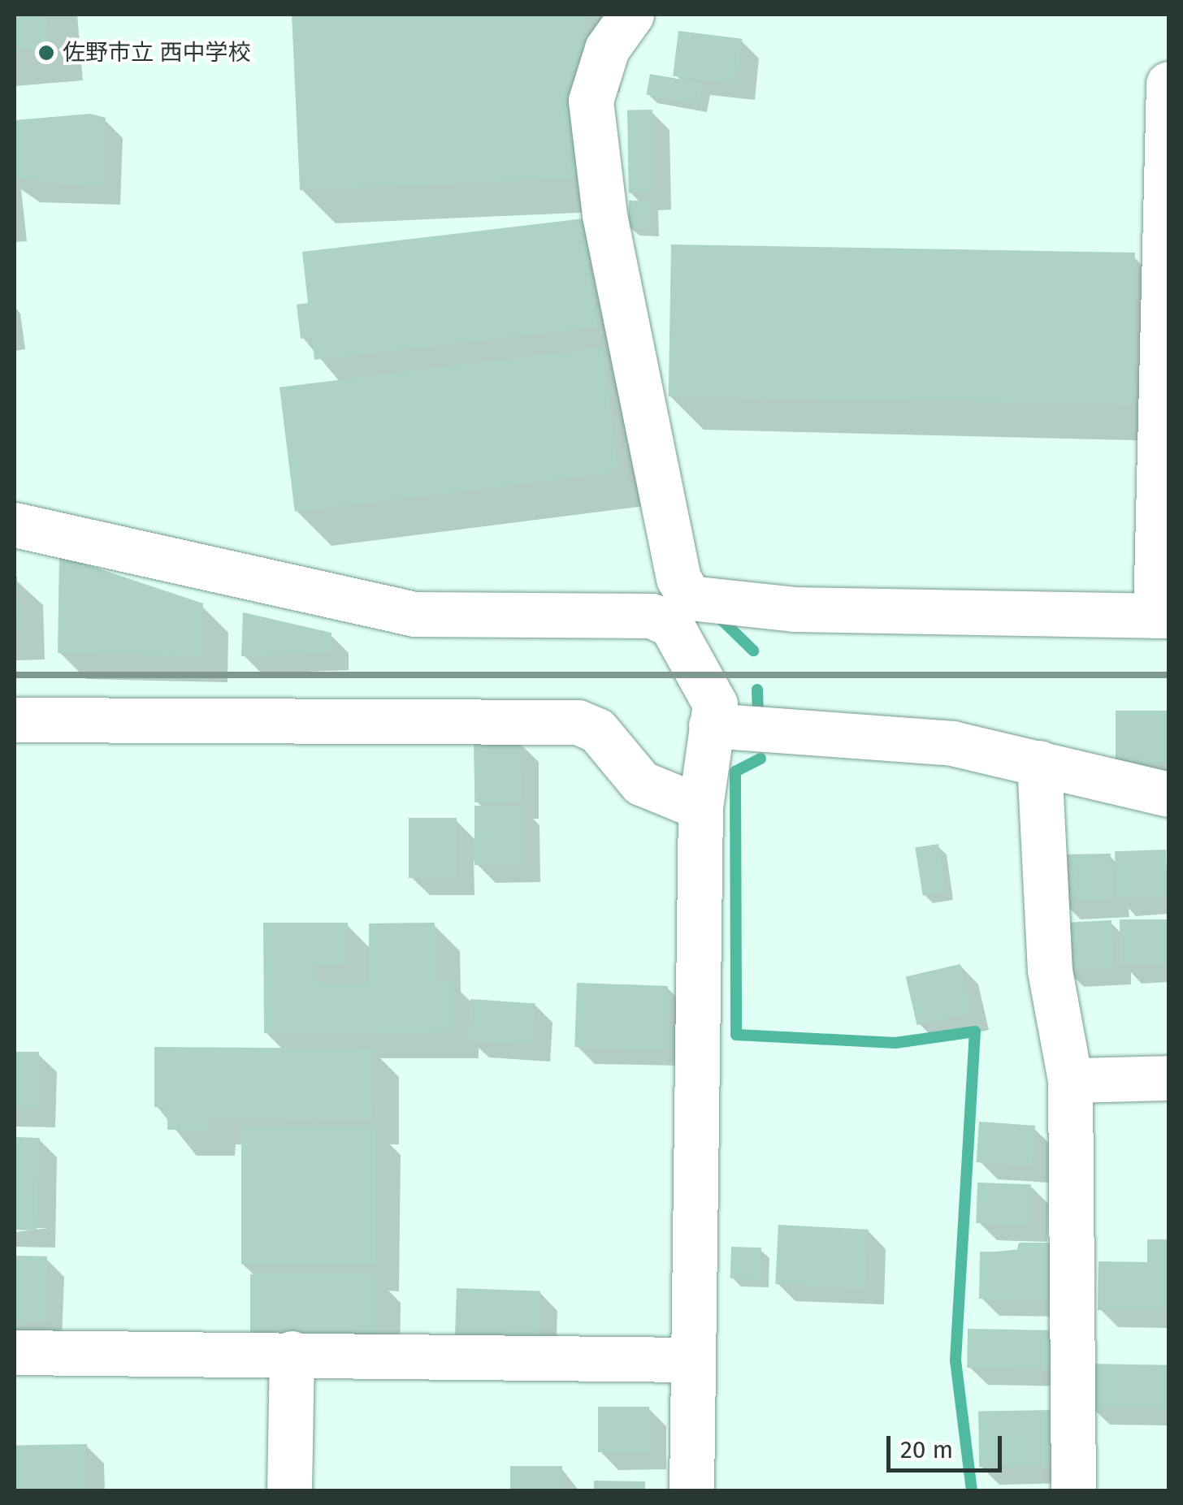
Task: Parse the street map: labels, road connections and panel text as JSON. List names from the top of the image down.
{
  "places": ["佐野市立 西中学校"],
  "scale_bar": "20 m"
}
